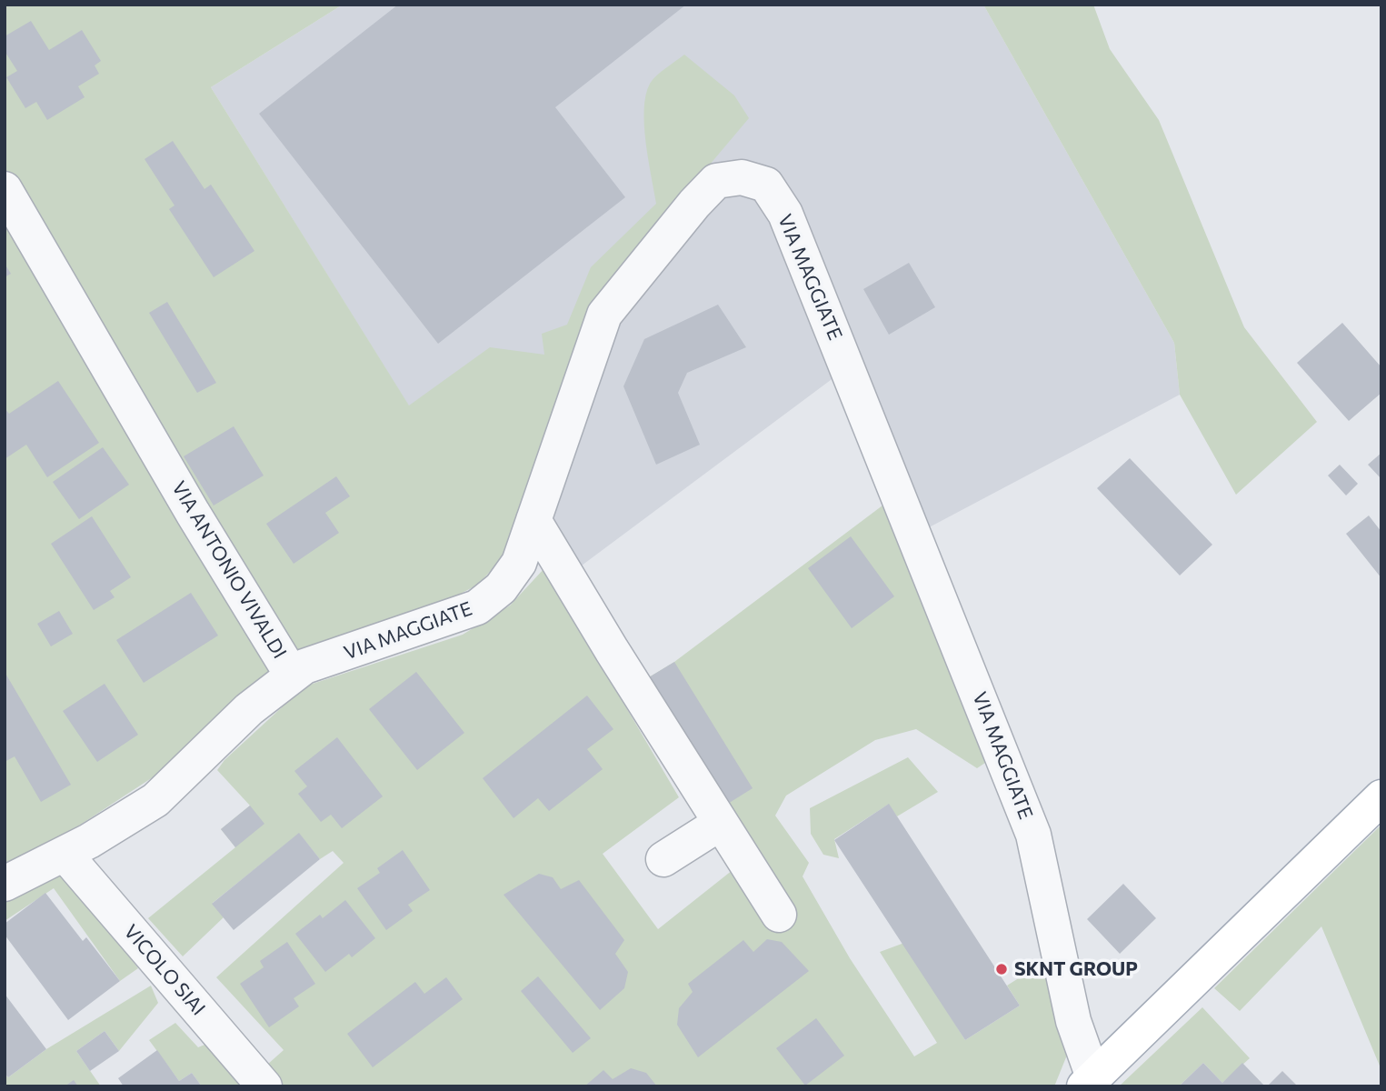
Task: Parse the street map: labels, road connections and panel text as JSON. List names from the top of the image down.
{
  "streets": {
    "main road": ["VIA MAGGIATE"],
    "street": ["VIA ANTONIO VIVALDI", "VICOLO SIAI"]
  },
  "crossings": [
    ["VIA MAGGIATE", "VIA ANTONIO VIVALDI"],
    ["VIA ANTONIO VIVALDI", "VICOLO SIAI"]
  ],
  "places": ["SKNT GROUP"]
}
